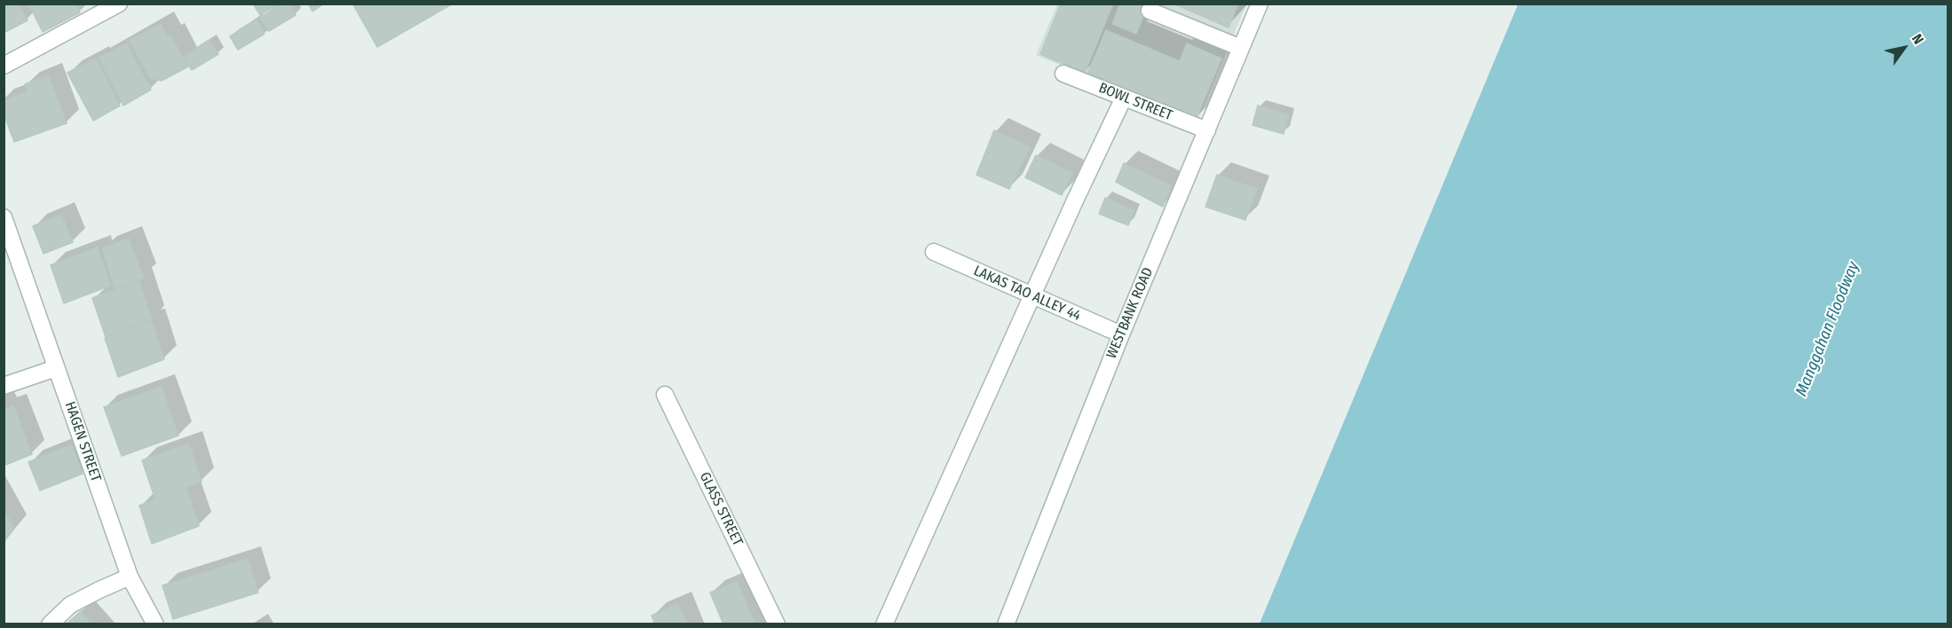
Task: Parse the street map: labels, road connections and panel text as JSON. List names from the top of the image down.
{
  "streets": {
    "street": [
      "BOWL STREET",
      "LAKAS TAO ALLEY 44",
      "WESTBANK ROAD",
      "HAGEN STREET",
      "GLASS STREET"
    ]
  },
  "crossings": [
    ["BOWL STREET", "WESTBANK ROAD"],
    ["LAKAS TAO ALLEY 44", "WESTBANK ROAD"]
  ],
  "water": ["Manggahan Floodway"],
  "north": "top right"
}
